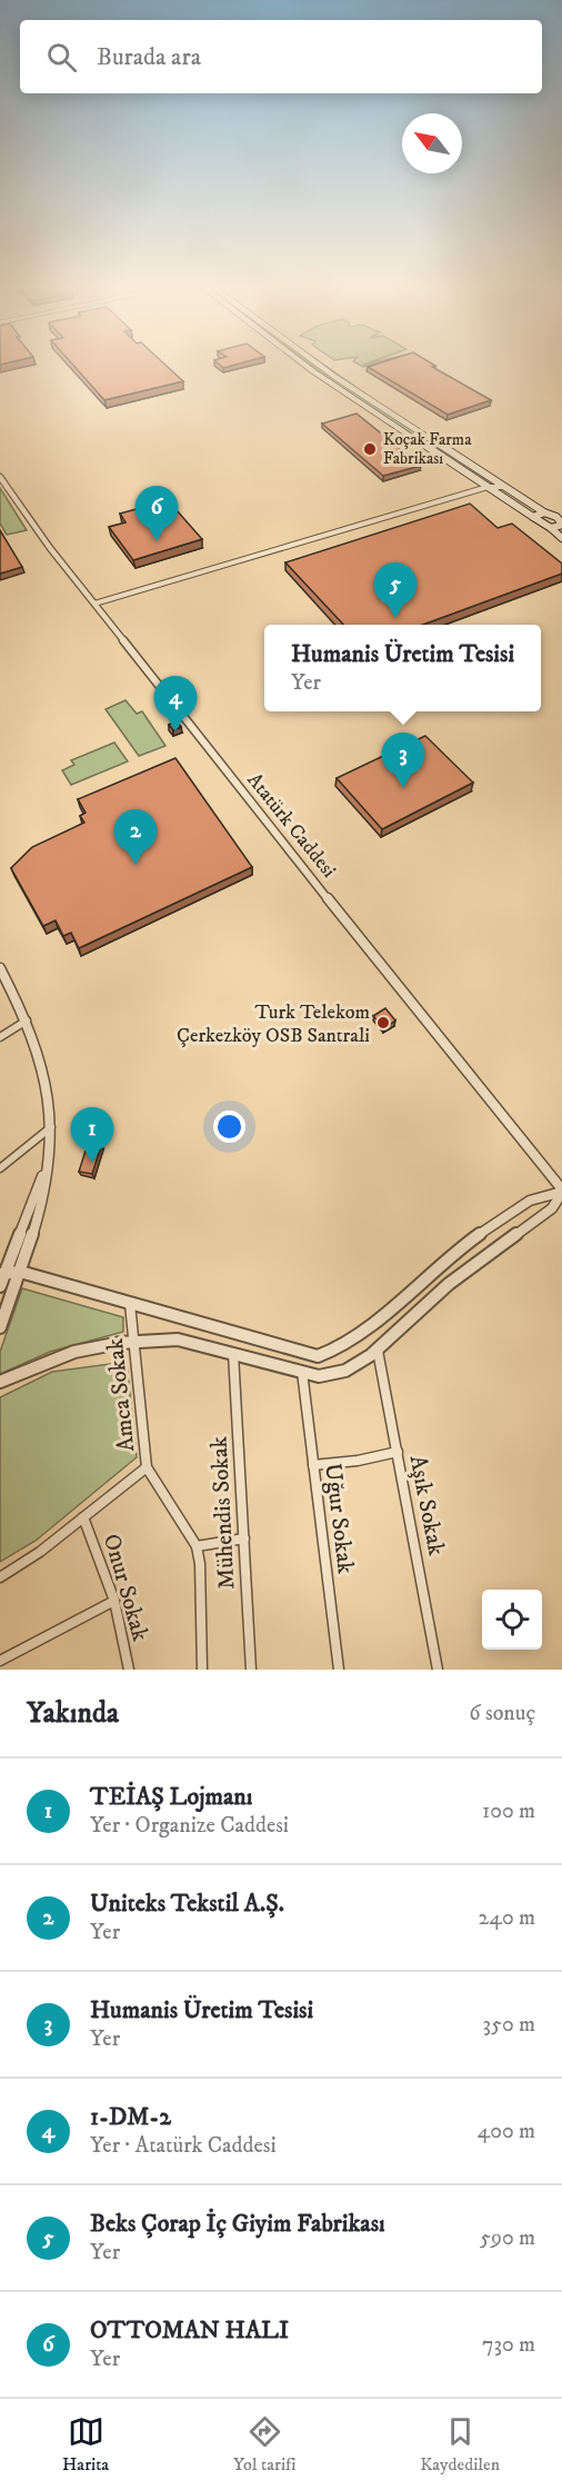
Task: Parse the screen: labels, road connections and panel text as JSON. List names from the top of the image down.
{
  "streets": {
    "street": [
      "Atatürk Caddesi",
      "Amca Sokak",
      "Aşık Sokak",
      "Mühendis Sokak",
      "Uğur Sokak",
      "Onur Sokak"
    ]
  },
  "places": ["Koçak Farma Fabrikası", "Turk Telekom Çerkezköy OSB Santrali"],
  "north": "top left",
  "page": {
    "search": "Burada ara",
    "pins": [
      "6",
      "5",
      "4",
      "3",
      "2",
      "1"
    ],
    "popup": ["Humanis Üretim Tesisi", "Yer"],
    "heading": ["Yakında", "6 sonuç"],
    "list": [
      {
        "mark": "1",
        "name": "TEİAŞ Lojmanı",
        "note": "Yer · Organize Caddesi",
        "value": "100 m"
      },
      {
        "mark": "2",
        "name": "Uniteks Tekstil A.Ş.",
        "note": "Yer",
        "value": "240 m"
      },
      {
        "mark": "3",
        "name": "Humanis Üretim Tesisi",
        "note": "Yer",
        "value": "350 m"
      },
      {
        "mark": "4",
        "name": "1-DM-2",
        "note": "Yer · Atatürk Caddesi",
        "value": "400 m"
      },
      {
        "mark": "5",
        "name": "Beks Çorap İç Giyim Fabrikası",
        "note": "Yer",
        "value": "590 m"
      },
      {
        "mark": "6",
        "name": "OTTOMAN HALI",
        "note": "Yer",
        "value": "730 m"
      }
    ],
    "nav": ["Harita", "Yol tarifi", "Kaydedilen"]
  }
}
